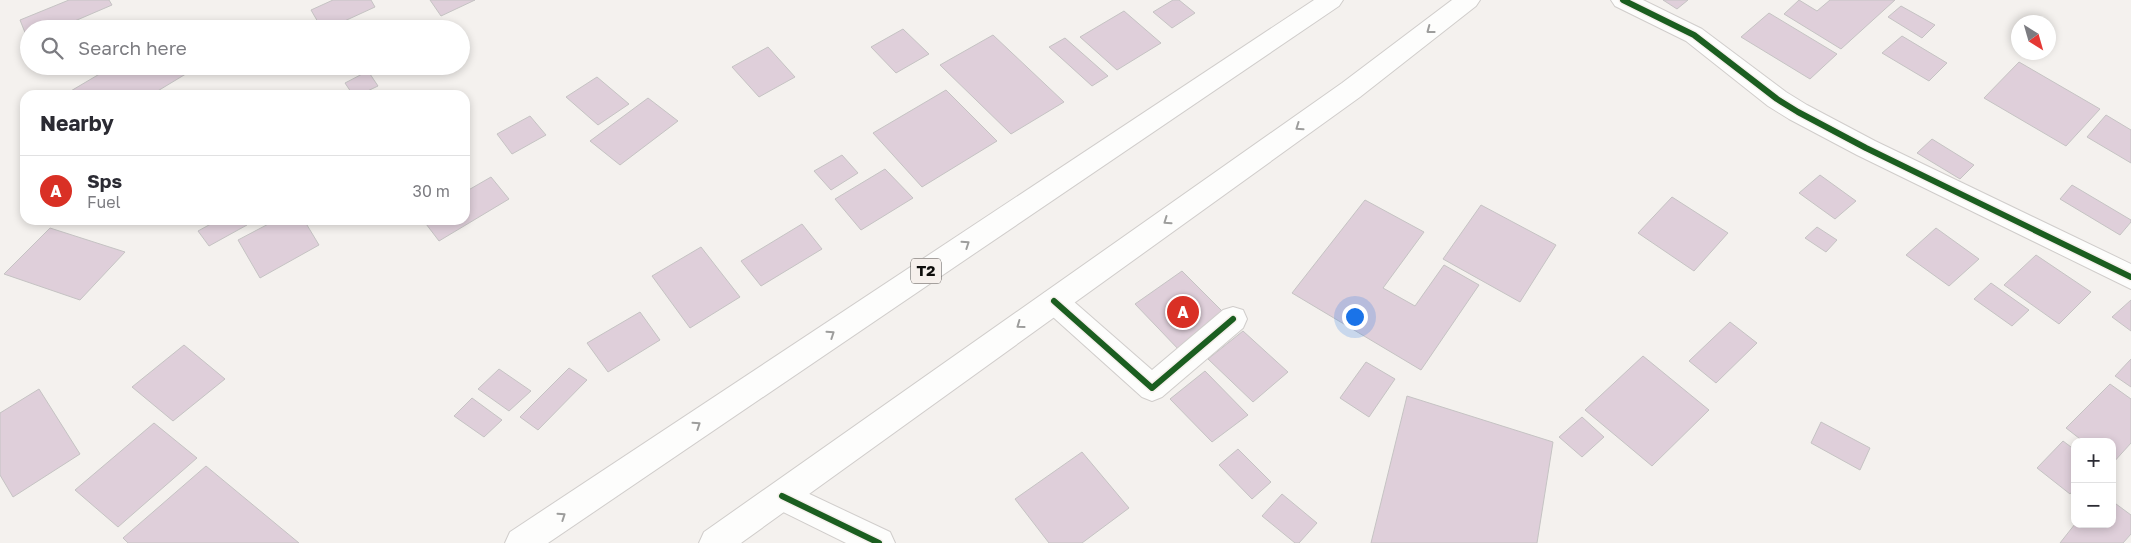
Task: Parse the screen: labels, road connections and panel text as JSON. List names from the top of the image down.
{
  "streets": {
    "main road": ["T2"]
  },
  "north": "bottom right",
  "page": {
    "search": "Search here",
    "heading": "Nearby",
    "list": [
      {
        "mark": "A",
        "name": "Sps",
        "note": "Fuel",
        "value": "30 m"
      }
    ],
    "pins": "A",
    "map_buttons": ["+", "−"]
  }
}
